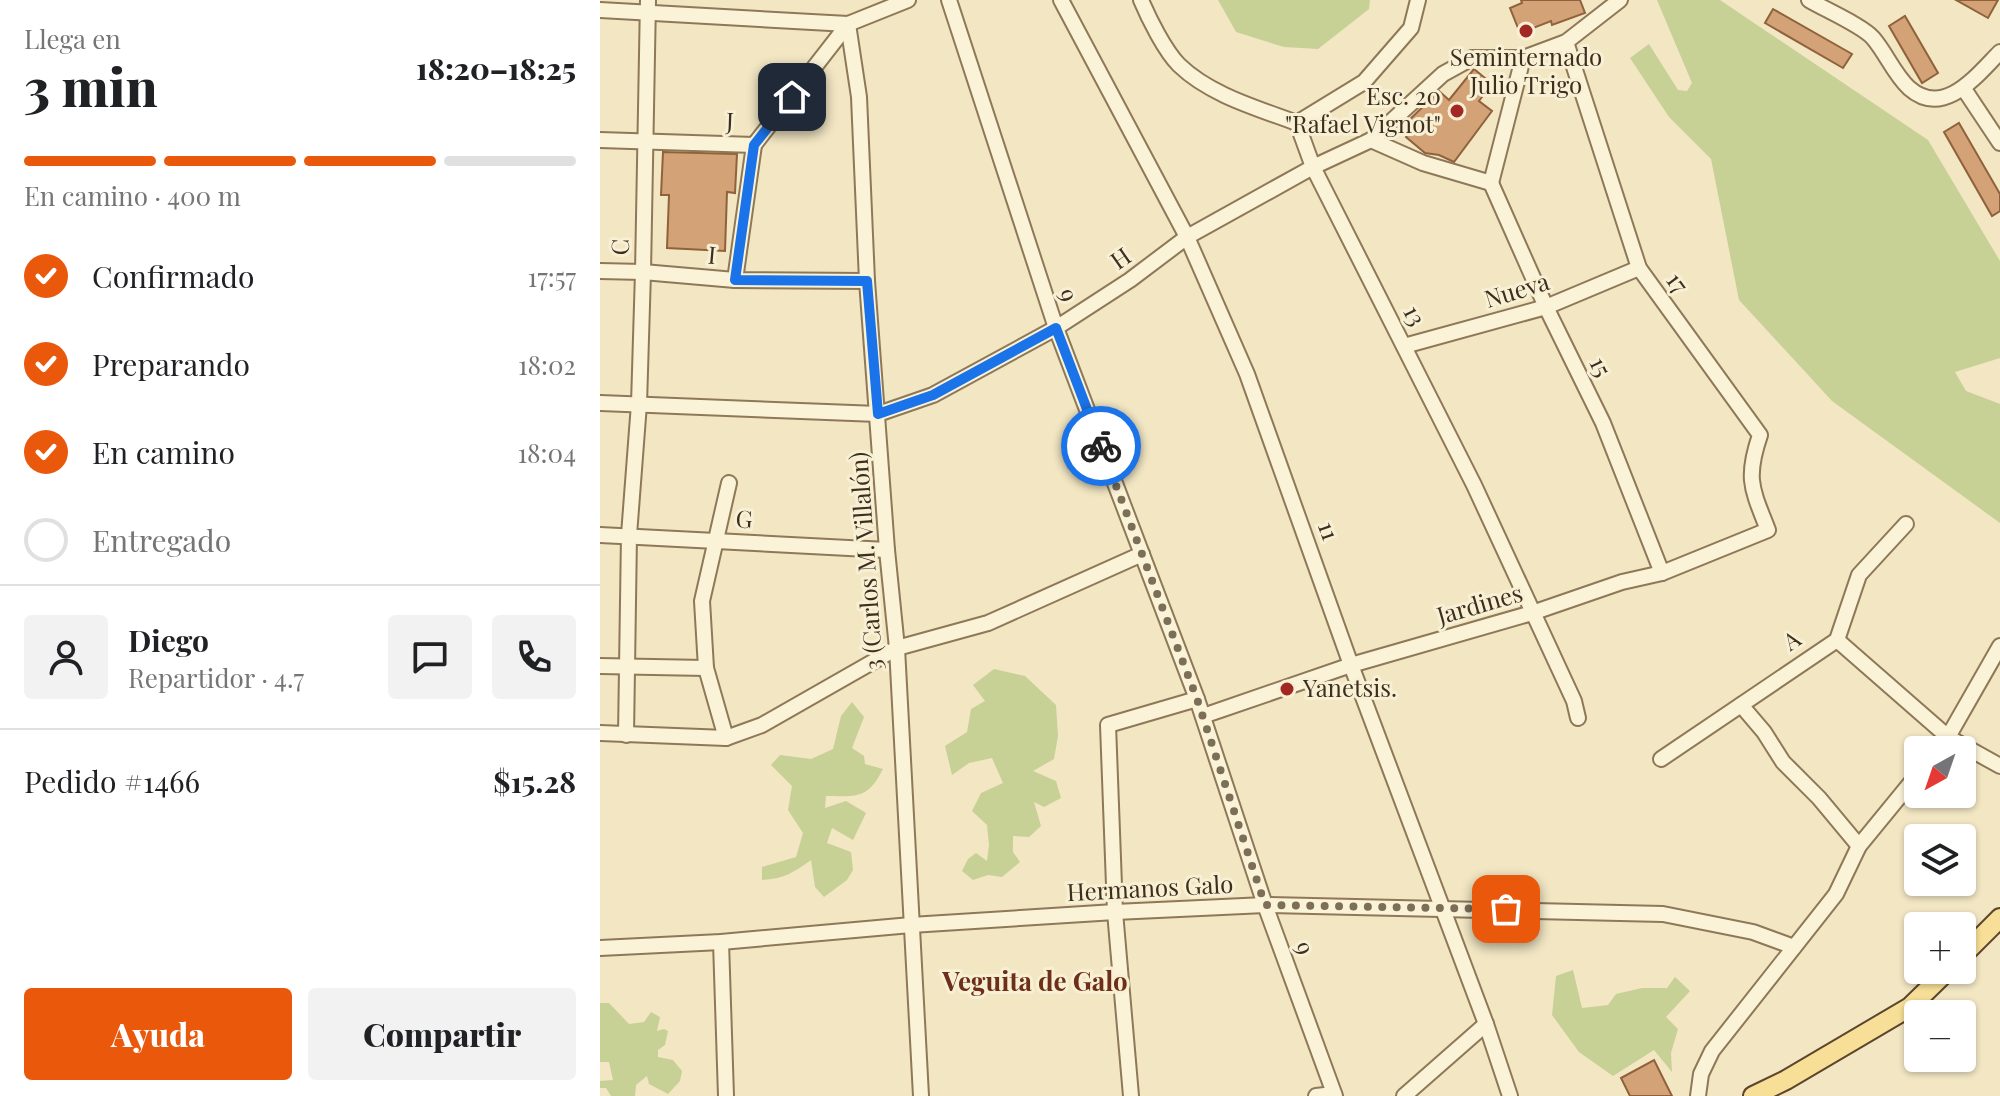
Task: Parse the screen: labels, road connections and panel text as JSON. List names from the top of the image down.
{
  "streets": {
    "street": [
      "J",
      "C",
      "I",
      "H",
      "17",
      "Nueva",
      "9",
      "13",
      "15",
      "G",
      "11",
      "3 (Carlos M. Villalón)",
      "Jardines",
      "A",
      "Hermanos Galo"
    ]
  },
  "crossings": [
    ["J", "C"],
    ["J", "3 (Carlos M. Villalón)"],
    ["C", "I"],
    ["C", "H"],
    ["C", "G"],
    ["I", "3 (Carlos M. Villalón)"],
    ["H", "17"],
    ["H", "9"],
    ["H", "13"],
    ["H", "11"],
    ["H", "3 (Carlos M. Villalón)"],
    ["17", "Nueva"],
    ["17", "Jardines"],
    ["Nueva", "13"],
    ["Nueva", "15"],
    ["9", "Jardines"],
    ["9", "Hermanos Galo"],
    ["13", "Jardines"],
    ["15", "Jardines"],
    ["G", "3 (Carlos M. Villalón)"],
    ["11", "Jardines"],
    ["11", "Hermanos Galo"],
    ["3 (Carlos M. Villalón)", "Hermanos Galo"]
  ],
  "districts": ["Veguita de Galo"],
  "places": ["Seminternado Julio Trigo", "Esc. 20 \"Rafael Vignot\"", "Yanetsis."],
  "north": "bottom left",
  "page": {
    "heading": ["3 min", "Llega en", "18:20–18:25"],
    "panel": [
      "Diego",
      "Repartidor · 4.7",
      "Pedido #1466",
      "$15.28"
    ],
    "bar": "En camino · 400 m",
    "list": [
      ["Confirmado", "17:57"],
      ["Preparando", "18:02"],
      ["En camino", "18:04"],
      "Entregado"
    ],
    "map_buttons": ["+", "−"],
    "buttons": ["Ayuda", "Compartir"]
  }
}
